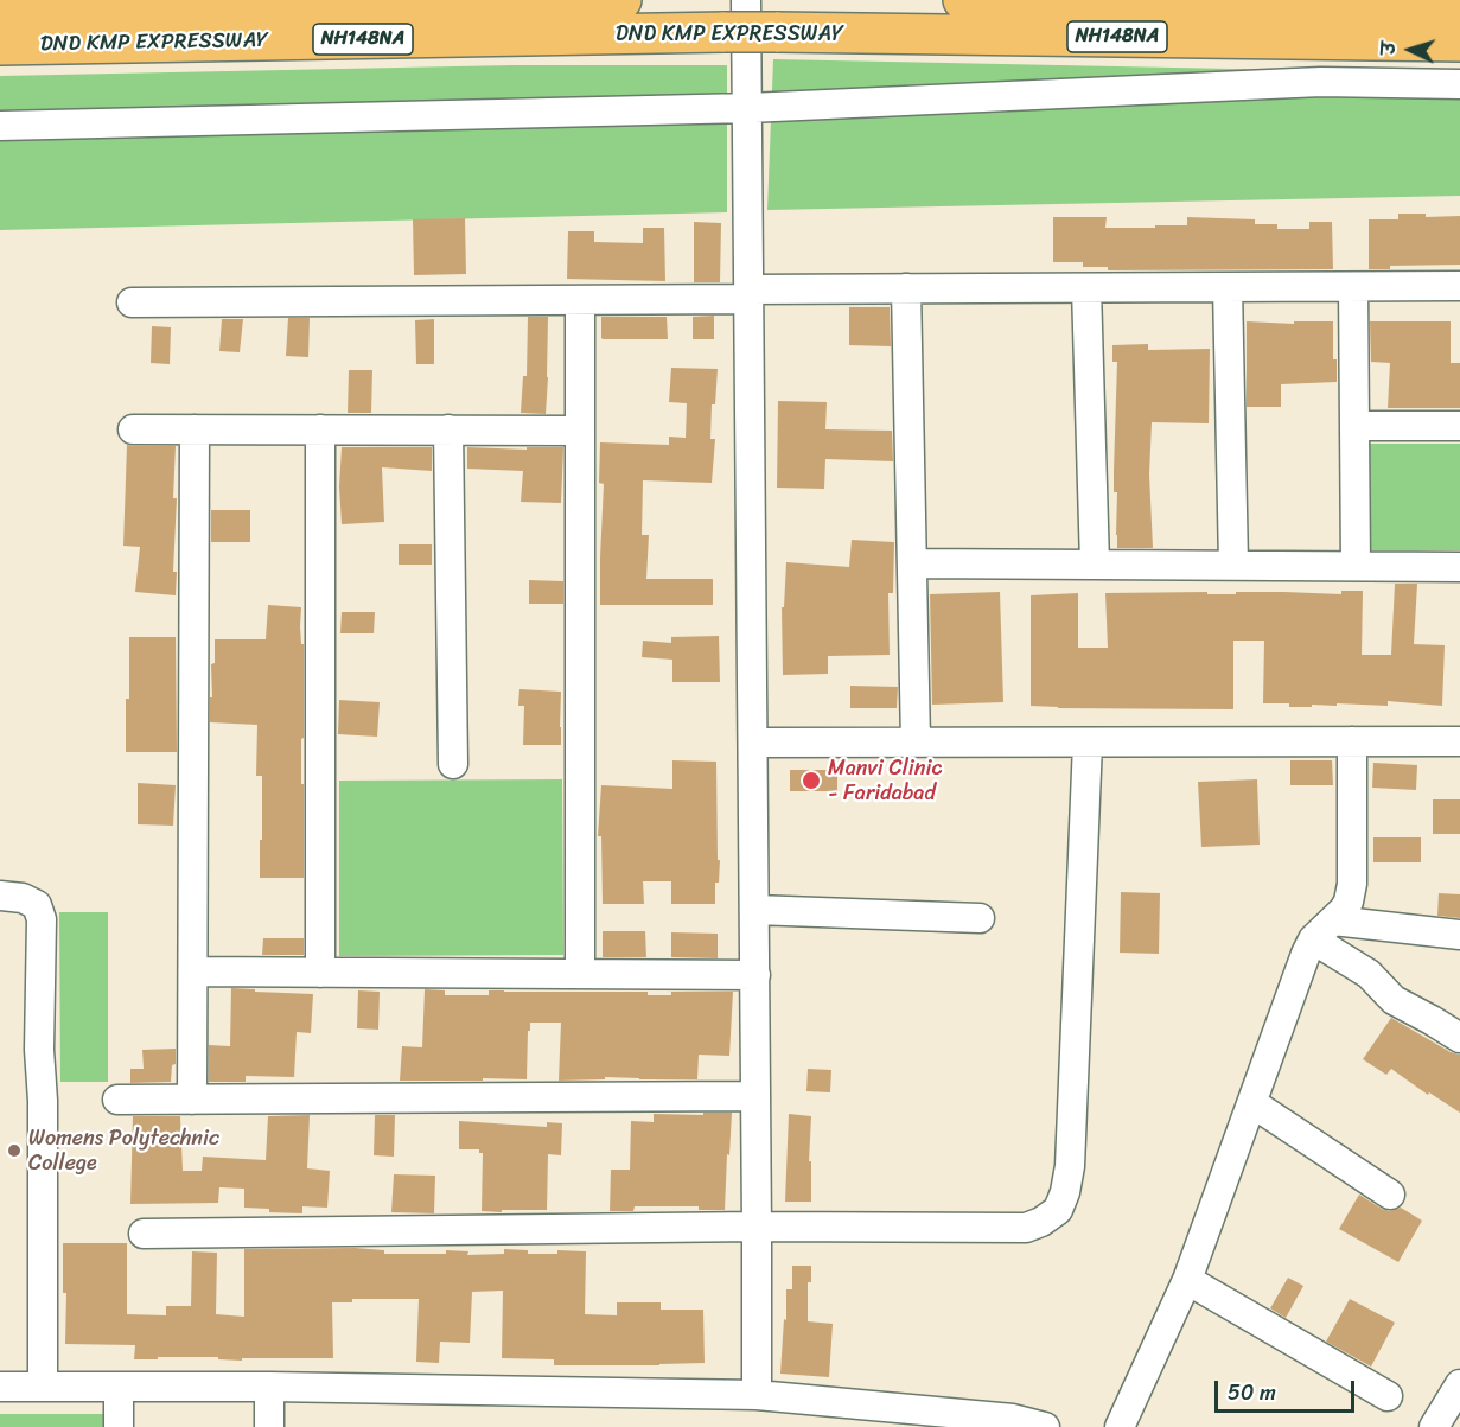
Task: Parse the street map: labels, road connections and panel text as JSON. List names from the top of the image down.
{
  "streets": {
    "highway": ["DND KMP EXPRESSWAY", "NH148NA"]
  },
  "places": ["Manvi Clinic - Faridabad", "Womens Polytechnic College"],
  "scale_bar": "50 m",
  "north": "left"
}
